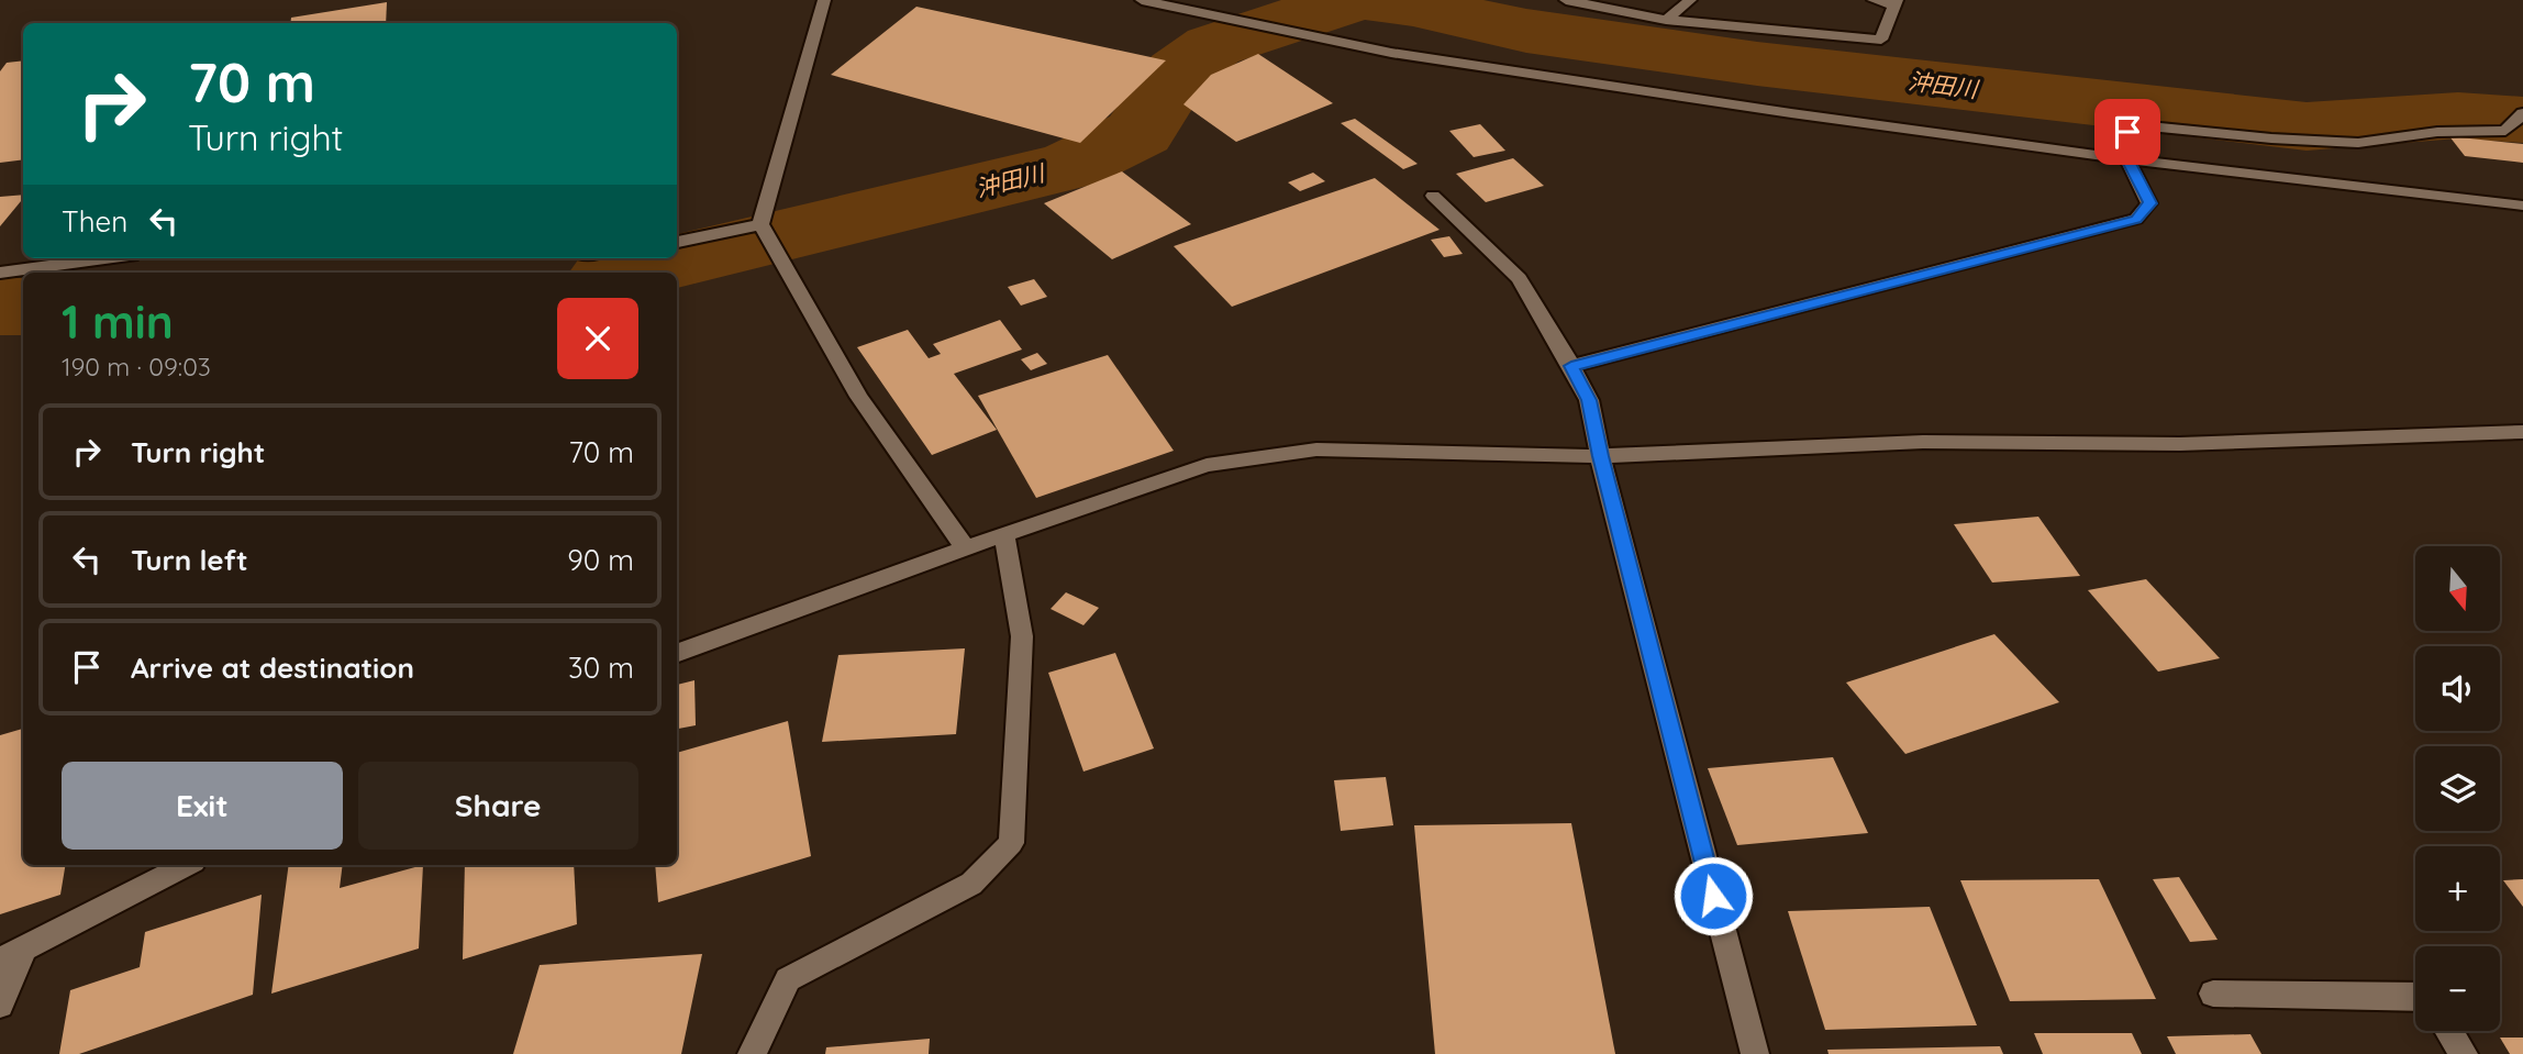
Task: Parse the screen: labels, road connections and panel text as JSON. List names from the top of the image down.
{
  "water": ["沖田川"],
  "north": "bottom",
  "page": {
    "turn": ["70 m", "Turn right"],
    "then": "Then",
    "heading": ["1 min", "190 m · 09:03"],
    "list": [
      {
        "name": "Turn right",
        "value": "70 m"
      },
      {
        "name": "Turn left",
        "value": "90 m"
      },
      {
        "name": "Arrive at destination",
        "value": "30 m"
      }
    ],
    "map_buttons": ["+", "−"],
    "buttons": ["Exit", "Share"]
  }
}
